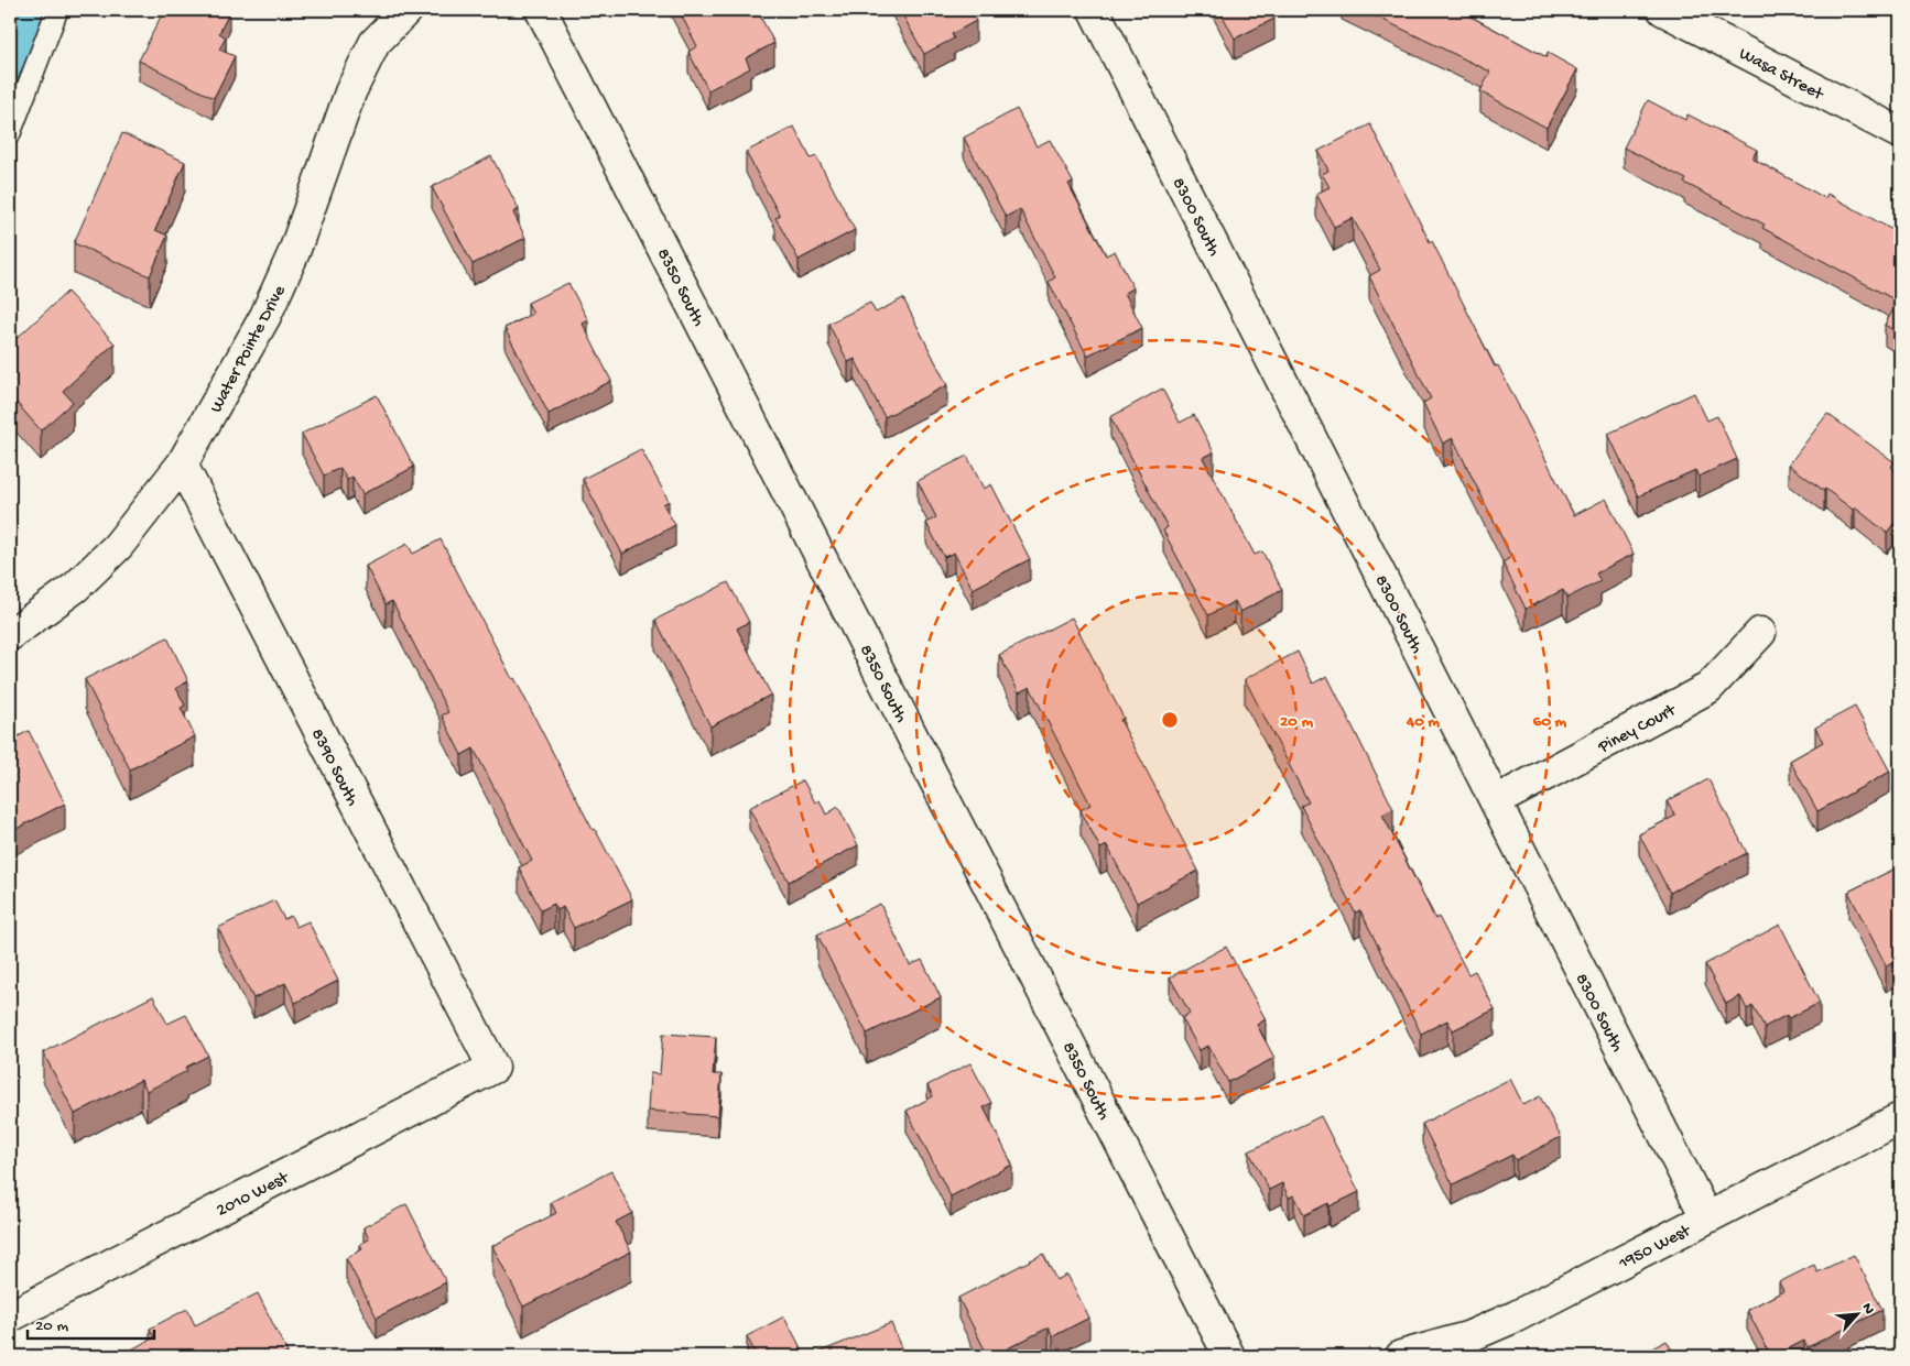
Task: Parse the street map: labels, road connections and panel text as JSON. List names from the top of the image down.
{
  "streets": {
    "street": [
      "Wasa Street",
      "8300 South",
      "8350 South",
      "Water Pointe Drive",
      "Piney Court",
      "8390 South",
      "2010 West",
      "1950 West"
    ]
  },
  "crossings": [
    ["8300 South", "Piney Court"],
    ["8300 South", "1950 West"],
    ["Water Pointe Drive", "8390 South"],
    ["8390 South", "2010 West"]
  ],
  "scale_bar": "20 m",
  "north": "top right",
  "rings": ["20 m", "40 m", "60 m"]
}
